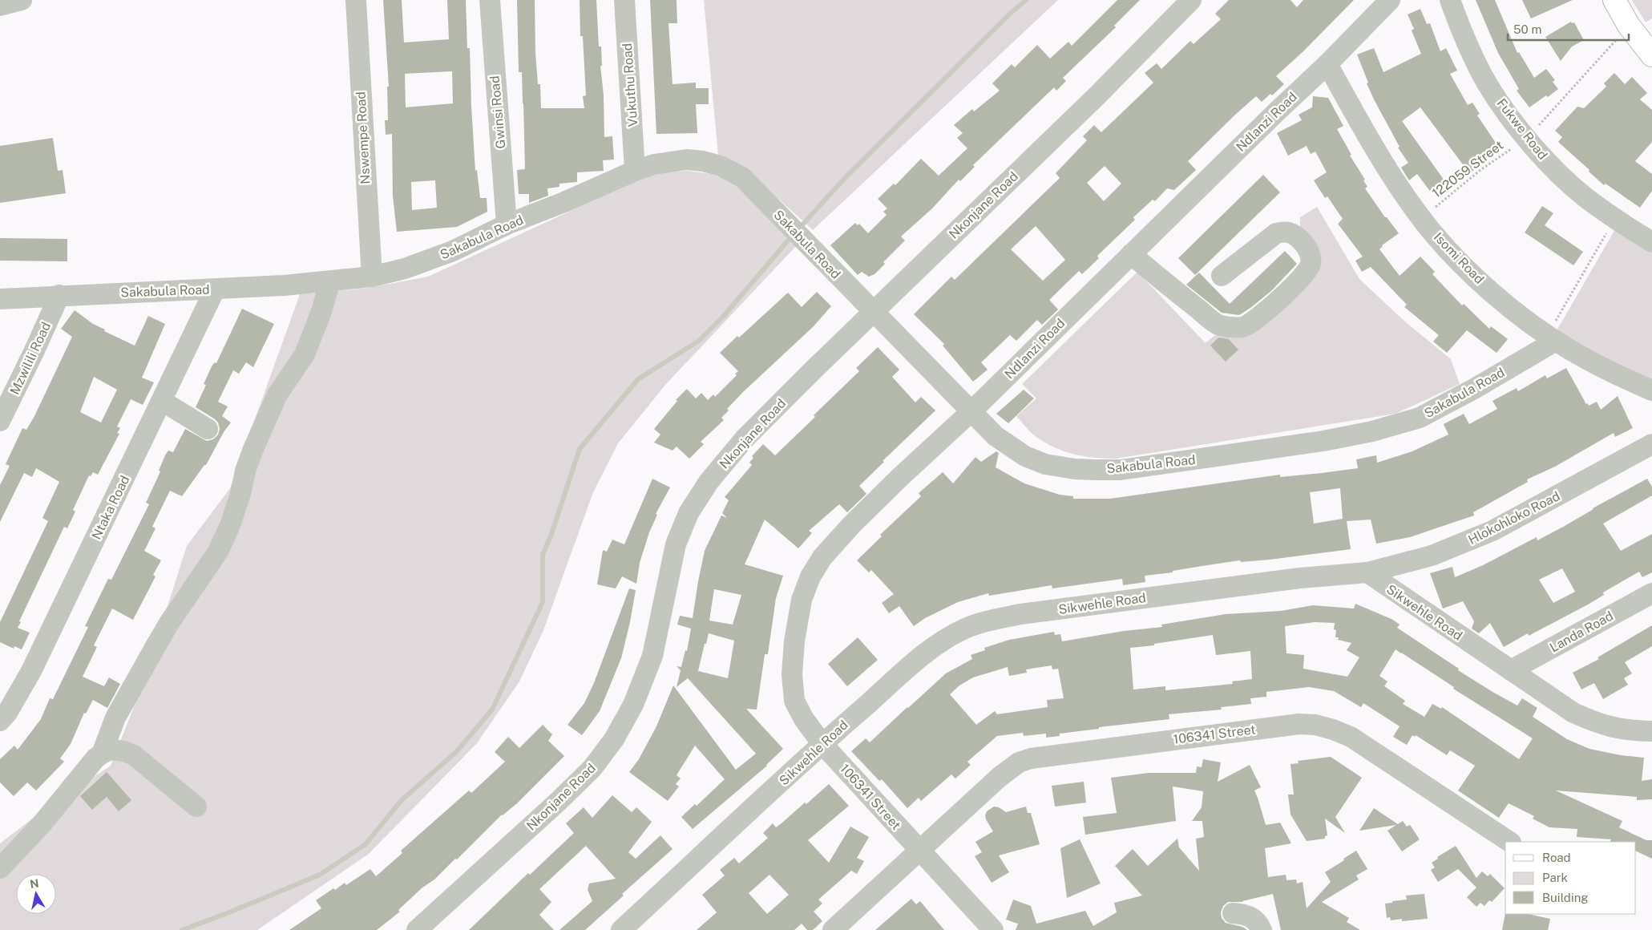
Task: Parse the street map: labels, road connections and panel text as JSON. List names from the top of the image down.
{
  "streets": {
    "street": [
      "Vukuthu Road",
      "Gwinsi Road",
      "Ndlanzi Road",
      "Fukwe Road",
      "Nswempe Road",
      "Nkonjane Road",
      "Sakabula Road",
      "Isomi Road",
      "Mzwilili Road",
      "Ntaka Road",
      "Hlokohloko Road",
      "Sikwehle Road",
      "Landa Road",
      "106341 Street"
    ],
    "path": ["122059 Street"]
  },
  "crossings": [
    ["Vukuthu Road", "Sakabula Road"],
    ["Gwinsi Road", "Sakabula Road"],
    ["Ndlanzi Road", "Sakabula Road"],
    ["Ndlanzi Road", "Isomi Road"],
    ["Ndlanzi Road", "Sikwehle Road"],
    ["Ndlanzi Road", "106341 Street"],
    ["Fukwe Road", "122059 Street"],
    ["Nswempe Road", "Sakabula Road"],
    ["122059 Street", "Isomi Road"],
    ["Nkonjane Road", "Sakabula Road"],
    ["Sakabula Road", "Isomi Road"],
    ["Sakabula Road", "Mzwilili Road"],
    ["Sakabula Road", "Ntaka Road"],
    ["Hlokohloko Road", "Sikwehle Road"],
    ["Sikwehle Road", "Landa Road"],
    ["Sikwehle Road", "106341 Street"]
  ],
  "legend": ["Road", "Park", "Building"],
  "scale_bar": "50 m",
  "north": "top"
}
